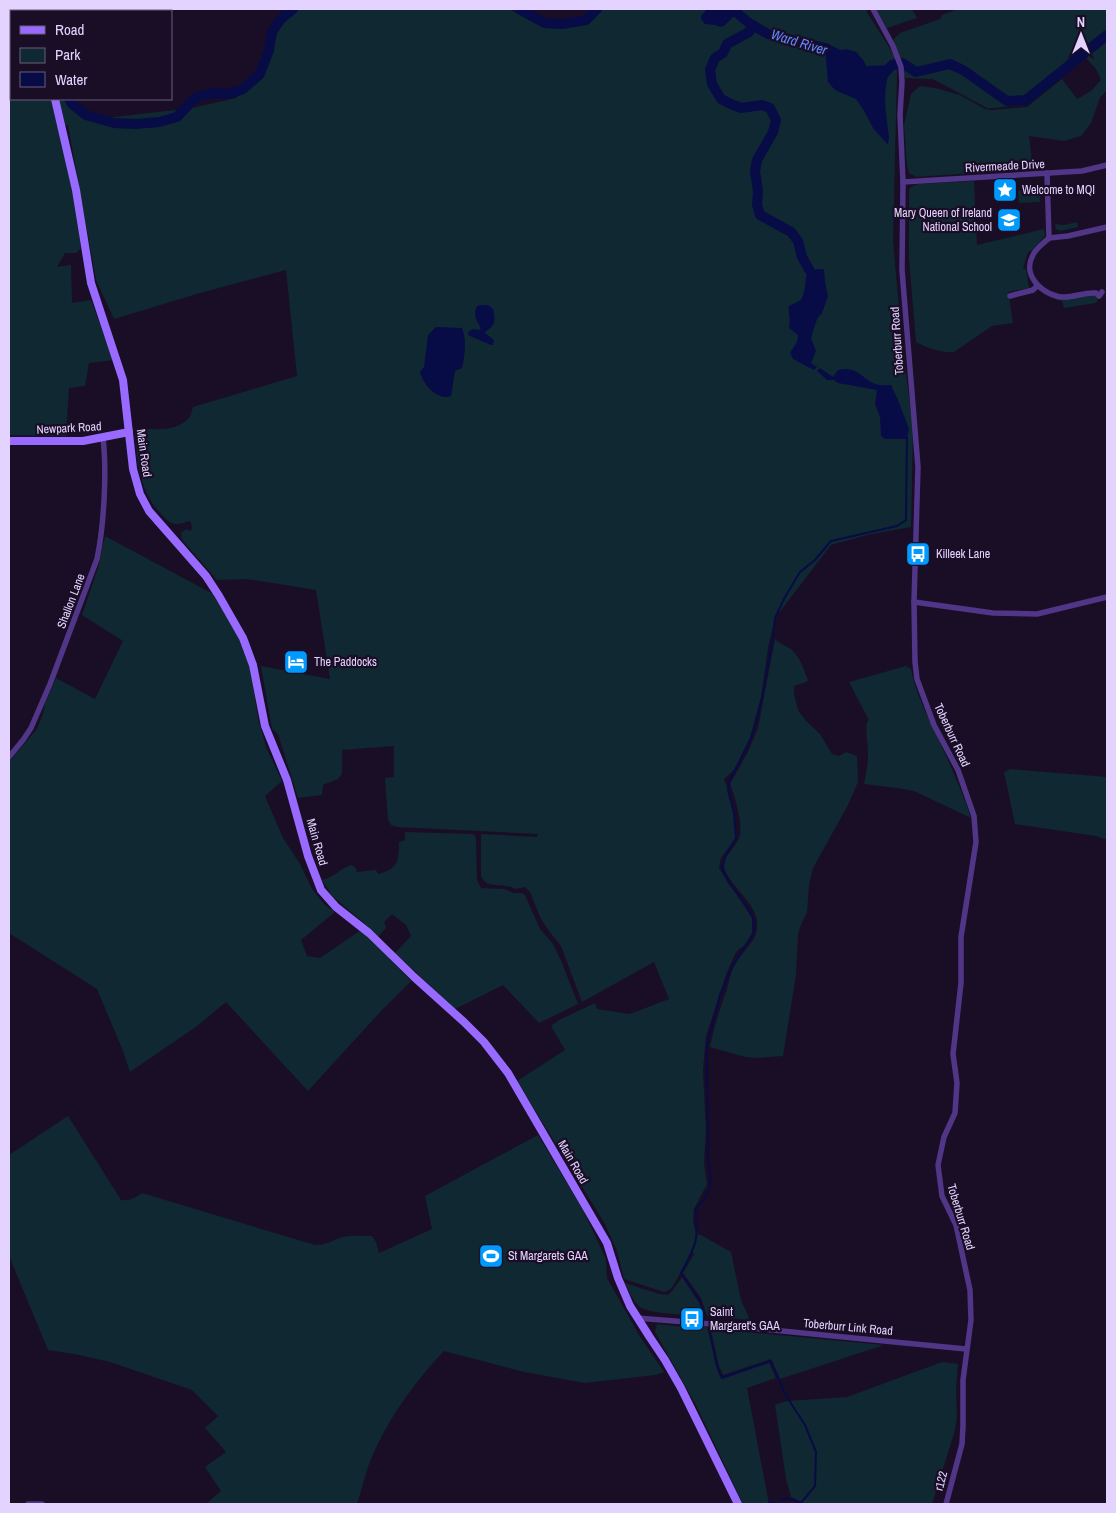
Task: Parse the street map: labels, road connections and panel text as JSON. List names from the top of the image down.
{
  "streets": {
    "main road": ["Newpark Road", "Main Road"],
    "street": [
      "Rivermeade Drive",
      "Toberburr Road",
      "Shallon Lane",
      "Toberburr Link Road",
      "r122"
    ]
  },
  "crossings": [
    ["Rivermeade Drive", "Toberburr Road"],
    ["Toberburr Road", "Toberburr Link Road"],
    ["Toberburr Road", "r122"],
    ["Newpark Road", "Main Road"],
    ["Newpark Road", "Shallon Lane"],
    ["Main Road", "Toberburr Link Road"]
  ],
  "water": ["Ward River"],
  "places": {
    "place": ["Welcome to MQI"],
    "school or university": ["Mary Queen of Ireland National School"],
    "bus stop": ["Killeek Lane", "Saint Margaret's GAA"],
    "hotel": ["The Paddocks"],
    "sports": ["St Margarets GAA"]
  },
  "legend": ["Road", "Park", "Water"],
  "north": "top"
}
